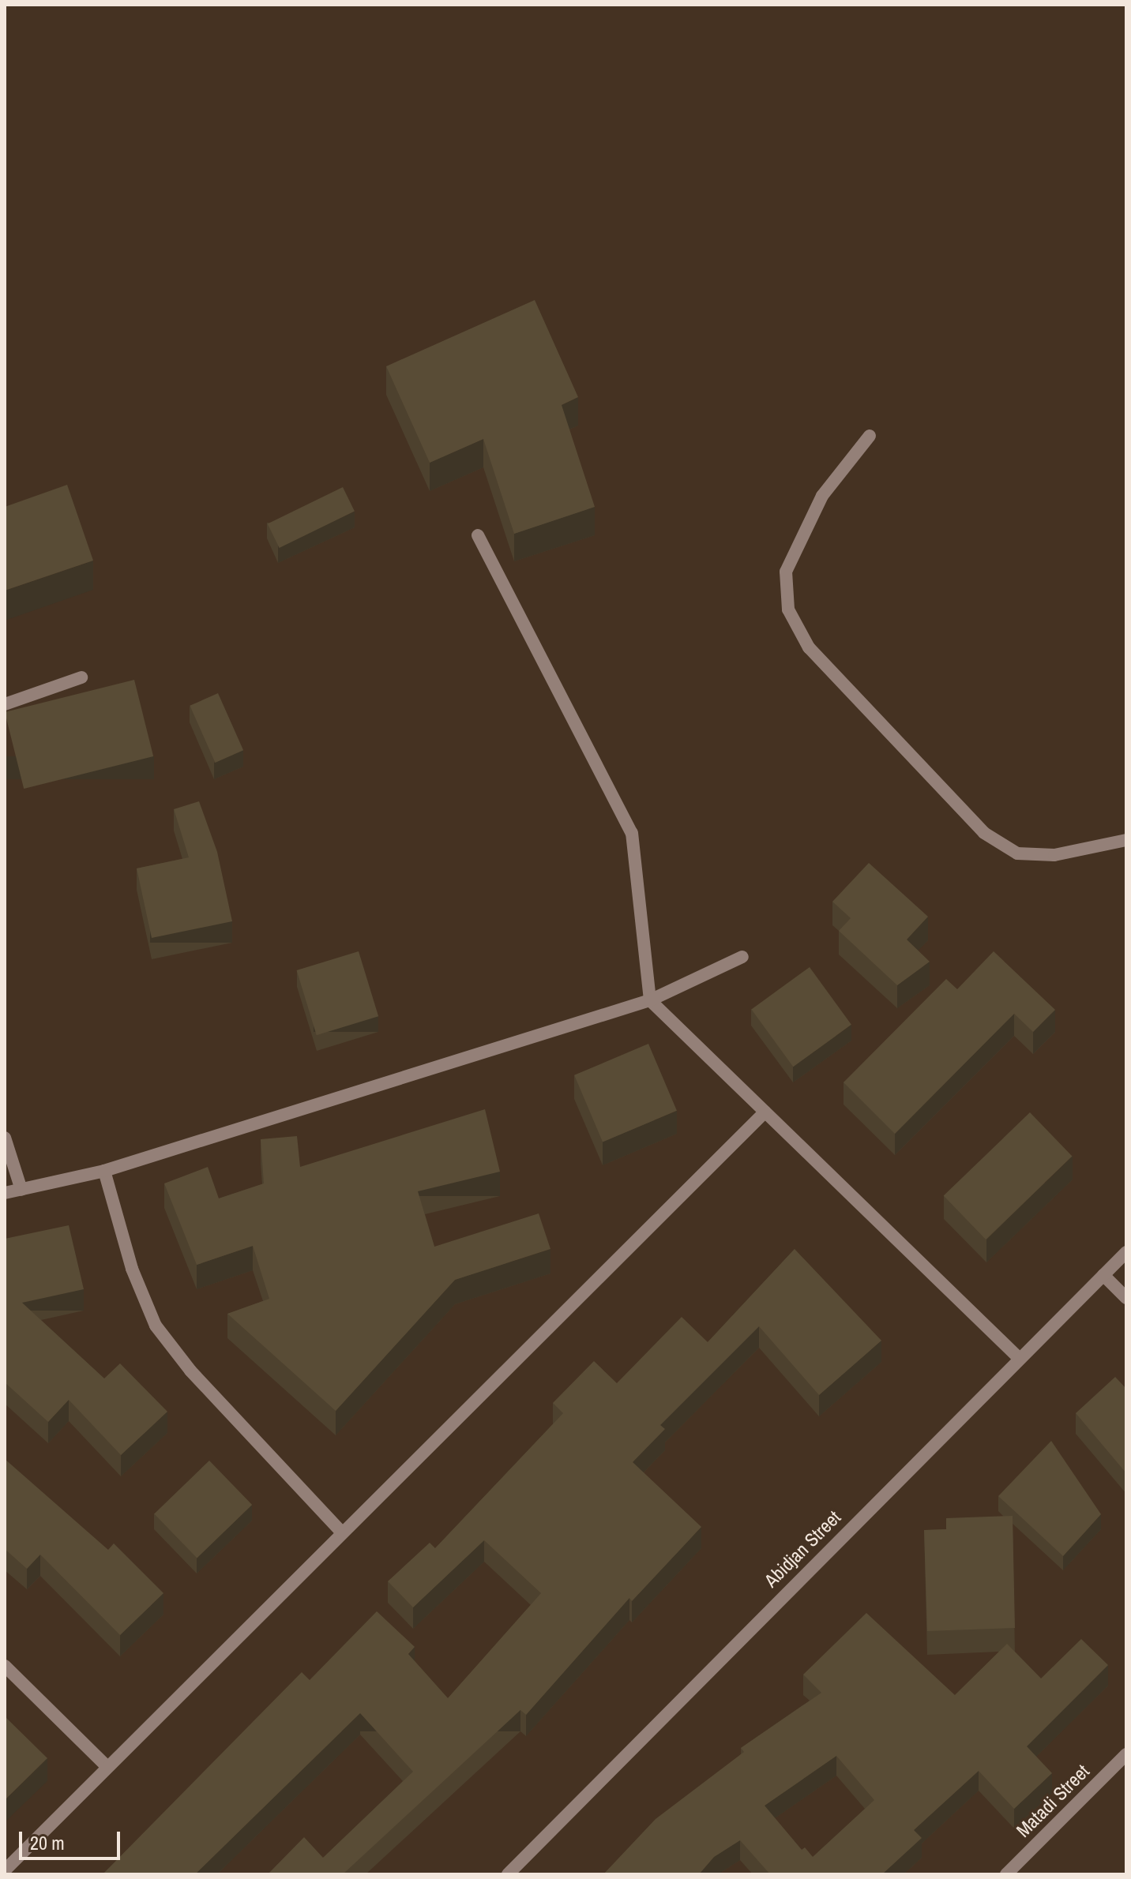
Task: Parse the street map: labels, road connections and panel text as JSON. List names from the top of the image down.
{
  "streets": {
    "street": ["Abidjan Street", "Matadi Street"]
  },
  "scale_bar": "20 m"
}
